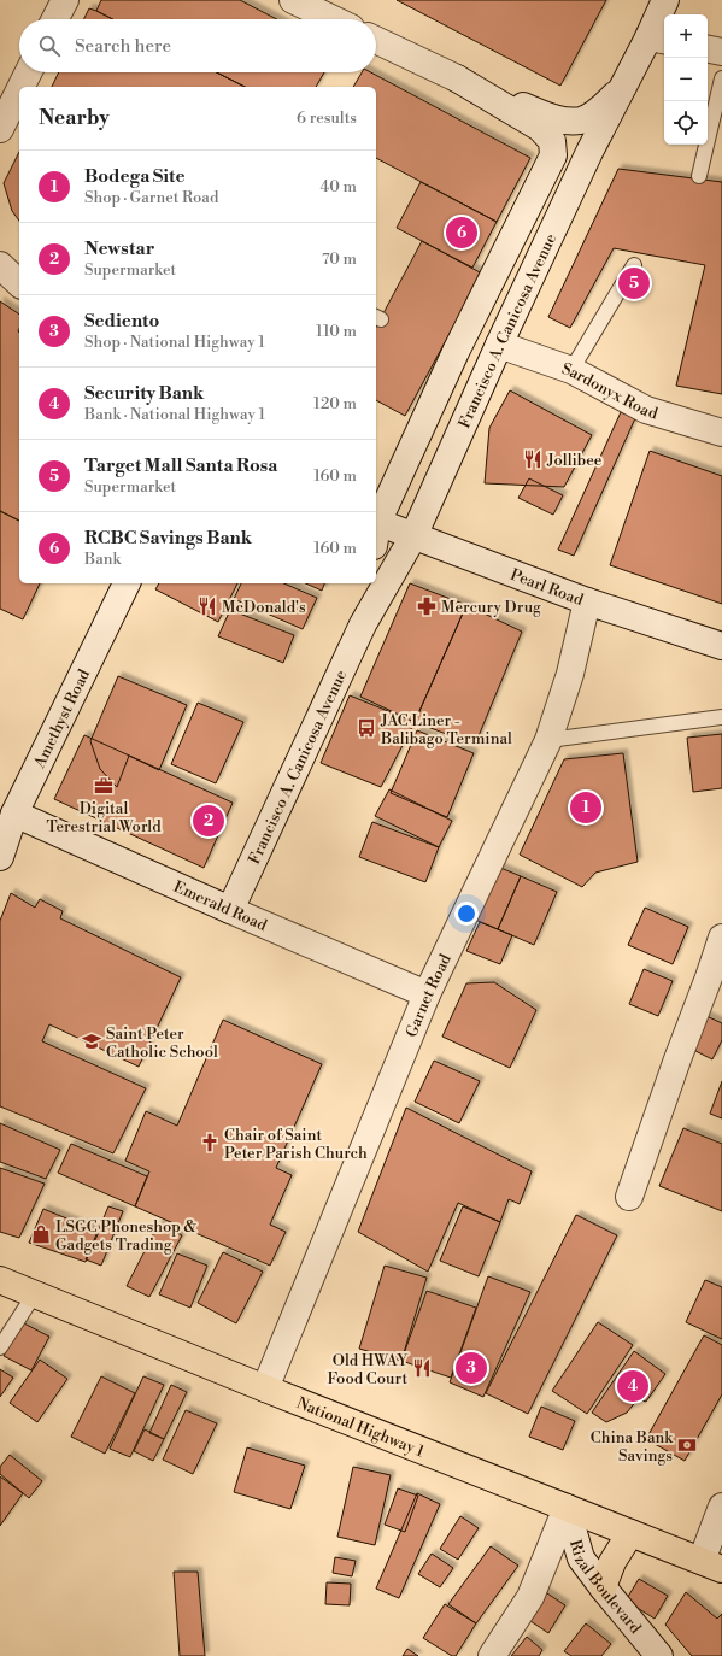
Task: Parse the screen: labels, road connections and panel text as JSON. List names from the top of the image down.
{
  "streets": {
    "highway": ["National Highway 1"],
    "street": [
      "Francisco A. Canicosa Avenue",
      "Sardonyx Road",
      "Pearl Road",
      "Amethyst Road",
      "Emerald Road",
      "Garnet Road",
      "Rizal Boulevard"
    ]
  },
  "crossings": [
    ["Francisco A. Canicosa Avenue", "Sardonyx Road"],
    ["Francisco A. Canicosa Avenue", "Pearl Road"],
    ["Francisco A. Canicosa Avenue", "Emerald Road"],
    ["Pearl Road", "Garnet Road"],
    ["Amethyst Road", "Emerald Road"],
    ["Emerald Road", "Garnet Road"],
    ["Garnet Road", "National Highway 1"],
    ["National Highway 1", "Rizal Boulevard"]
  ],
  "places": {
    "restaurant": ["Jollibee", "McDonald's", "Old HWAY Food Court"],
    "pharmacy": ["Mercury Drug"],
    "bus stop": ["JAC Liner - Balibago Terminal"],
    "office": ["Digital Terestrial World"],
    "school or university": ["Saint Peter Catholic School"],
    "church": ["Chair of Saint Peter Parish Church"],
    "shop": ["LSGC Phoneshop & Gadgets Trading"],
    "bank": ["China Bank Savings"]
  },
  "page": {
    "map_buttons": ["+", "−"],
    "search": "Search here",
    "heading": ["Nearby", "6 results"],
    "list": [
      {
        "mark": "1",
        "name": "Bodega Site",
        "note": "Shop · Garnet Road",
        "value": "40 m"
      },
      {
        "mark": "2",
        "name": "Newstar",
        "note": "Supermarket",
        "value": "70 m"
      },
      {
        "mark": "3",
        "name": "Sediento",
        "note": "Shop · National Highway 1",
        "value": "110 m"
      },
      {
        "mark": "4",
        "name": "Security Bank",
        "note": "Bank · National Highway 1",
        "value": "120 m"
      },
      {
        "mark": "5",
        "name": "Target Mall Santa Rosa",
        "note": "Supermarket",
        "value": "160 m"
      },
      {
        "mark": "6",
        "name": "RCBC Savings Bank",
        "note": "Bank",
        "value": "160 m"
      }
    ],
    "pins": [
      "6",
      "5",
      "1",
      "2",
      "3",
      "4"
    ]
  }
}
